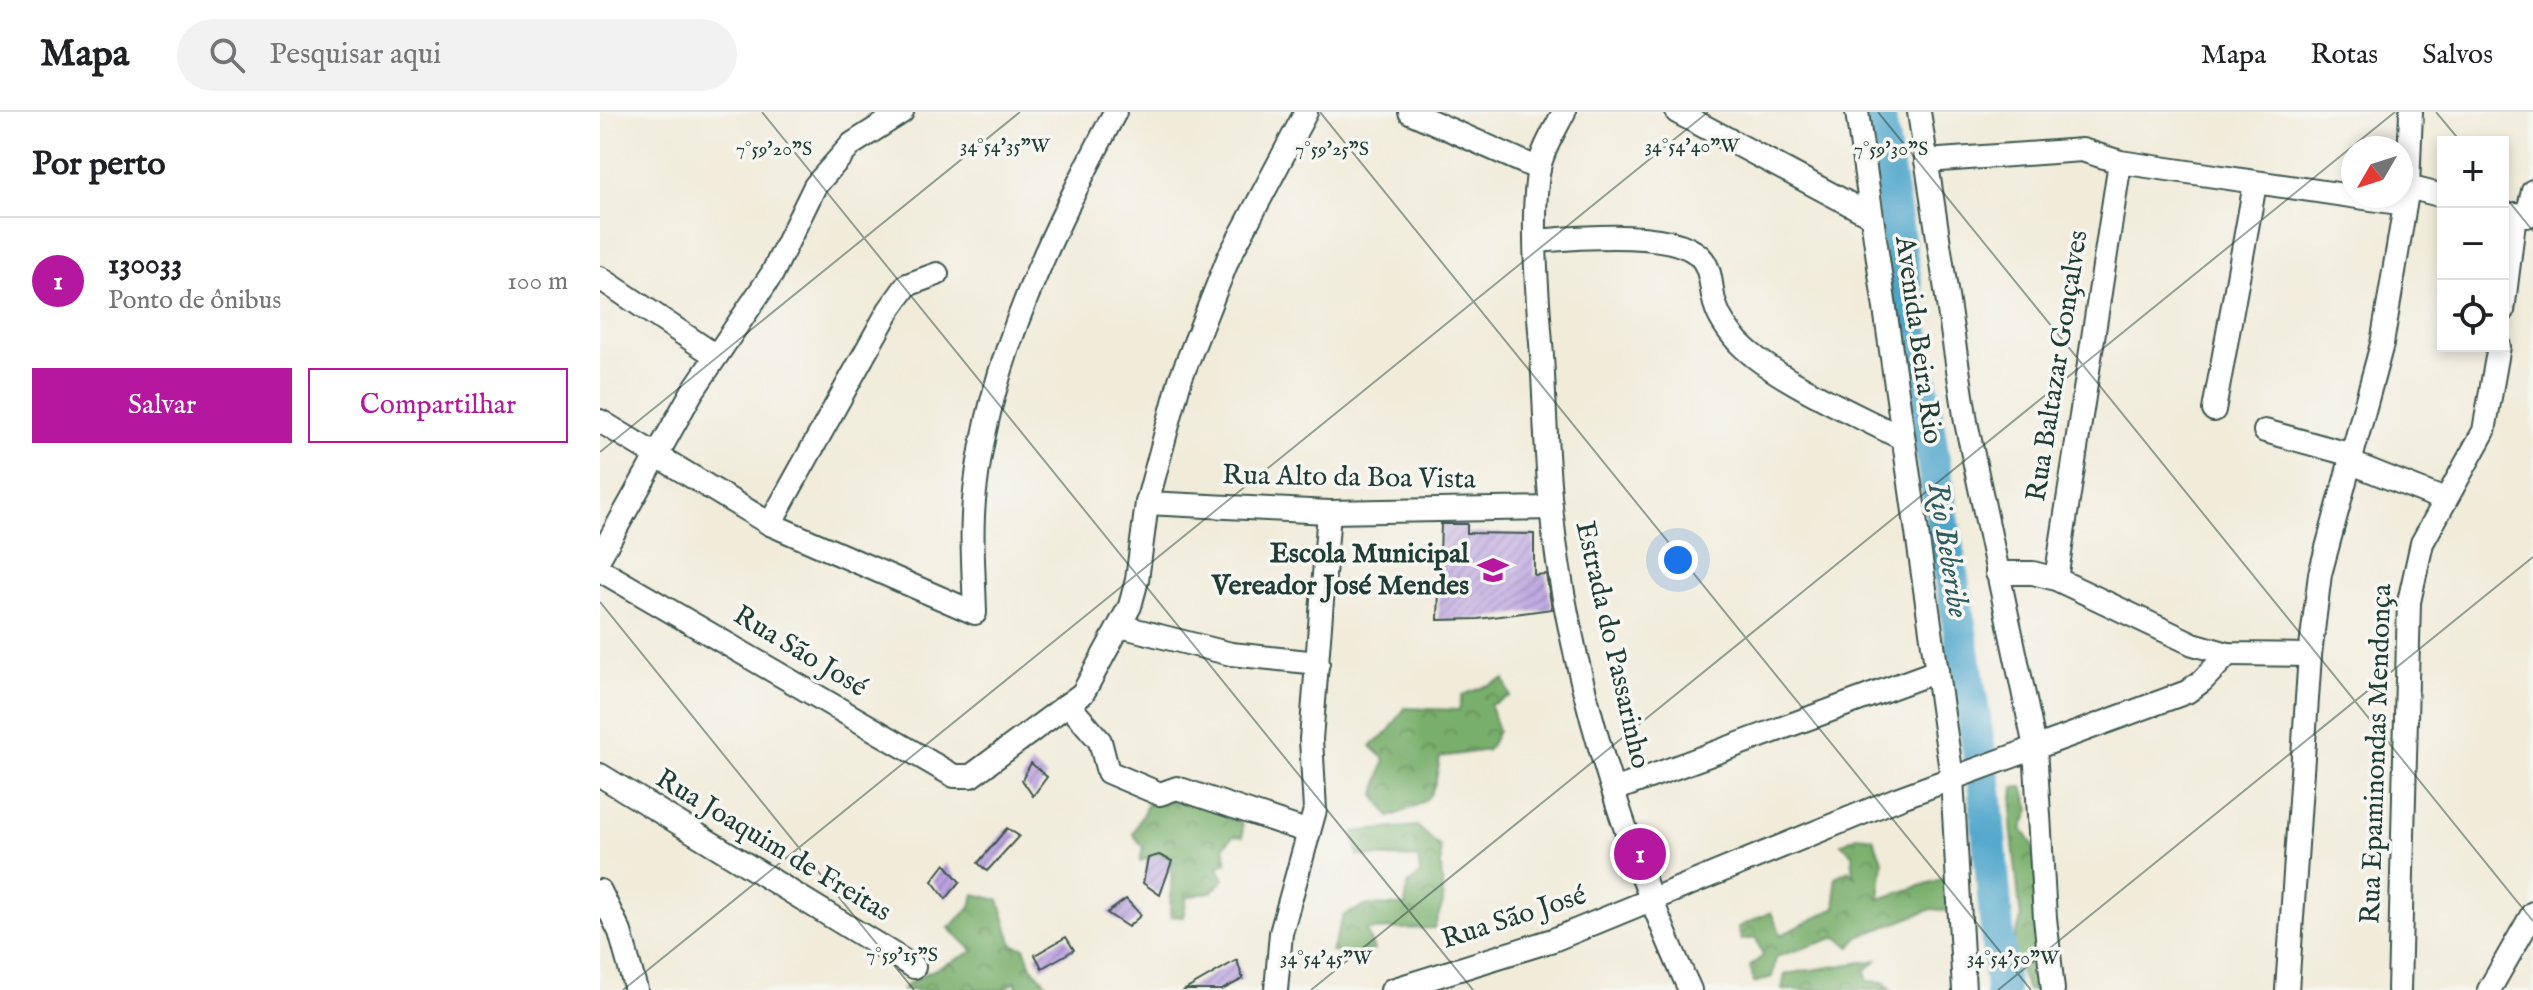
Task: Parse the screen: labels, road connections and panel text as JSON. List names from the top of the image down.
{
  "streets": {
    "street": [
      "Avenida Beira Rio",
      "Rua Baltazar Gonçalves",
      "Rua Alto da Boa Vista",
      "Estrada do Passarinho",
      "Rua São José",
      "Rua Epaminondas Mendonça",
      "Rua Joaquim de Freitas"
    ]
  },
  "crossings": [
    ["Avenida Beira Rio", "Rua São José"],
    ["Rua Alto da Boa Vista", "Estrada do Passarinho"],
    ["Estrada do Passarinho", "Rua São José"]
  ],
  "water": ["Rio Beberibe"],
  "places": {
    "school or university": ["Escola Municipal Vereador José Mendes"]
  },
  "north": "bottom left",
  "page": {
    "header": "Mapa",
    "search": "Pesquisar aqui",
    "nav": ["Mapa", "Rotas", "Salvos"],
    "heading": "Por perto",
    "map_buttons": ["+", "−"],
    "list": [
      {
        "mark": "1",
        "name": "130033",
        "note": "Ponto de ônibus",
        "value": "100 m"
      }
    ],
    "buttons": ["Salvar", "Compartilhar"],
    "pins": "1"
  },
  "coordinates": [
    "34°54'35\"W",
    "34°54'40\"W",
    "7°59'20\"S",
    "7°59'25\"S",
    "7°59'30\"S",
    "7°59'15\"S",
    "34°54'45\"W",
    "34°54'50\"W"
  ]
}
